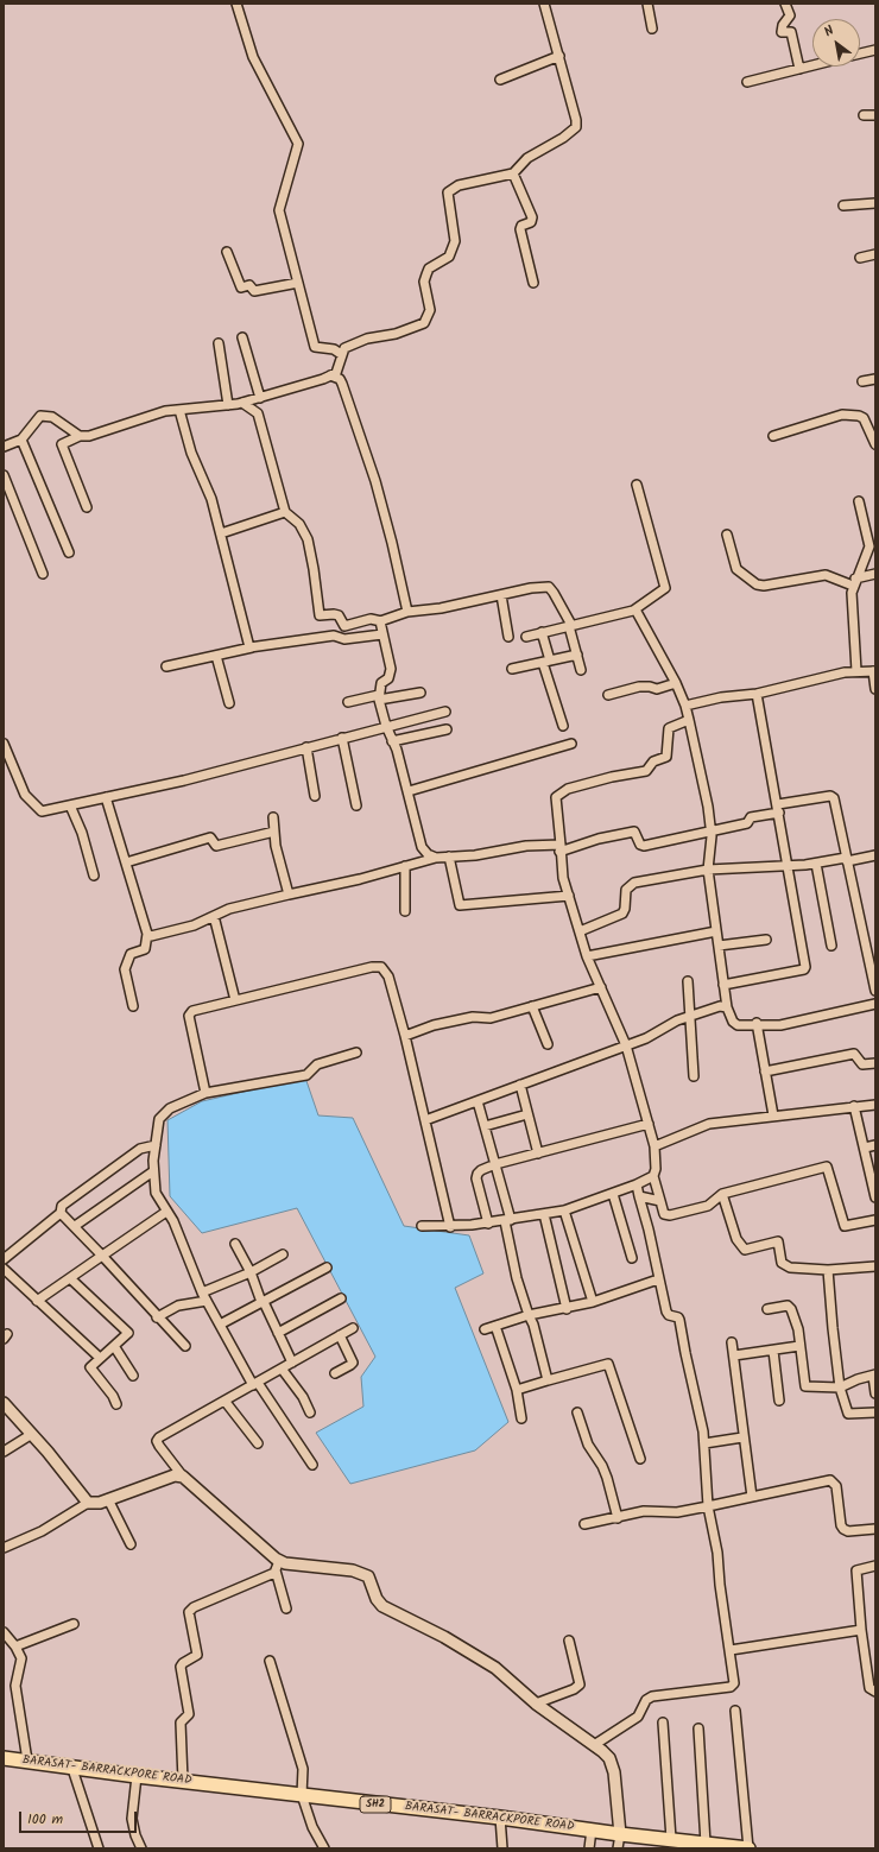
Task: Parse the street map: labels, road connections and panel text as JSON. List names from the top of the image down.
{
  "streets": {
    "main road": ["BARASAT- BARRACKPORE ROAD", "SH2"]
  },
  "scale_bar": "100 m",
  "north": "top left"
}
